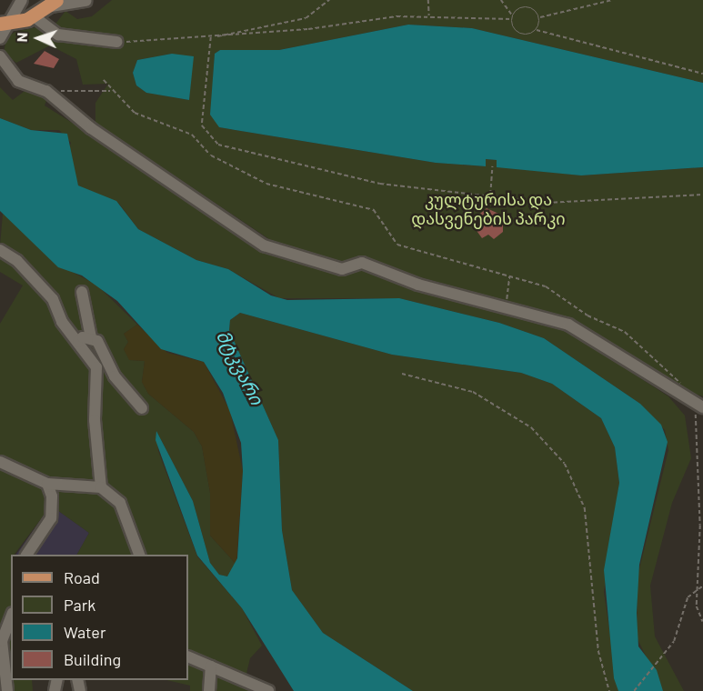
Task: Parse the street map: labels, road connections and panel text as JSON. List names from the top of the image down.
{
  "water": ["მტკვარი"],
  "parks": ["კულტურისა და დასვენების პარკი"],
  "legend": [
    "Road",
    "Park",
    "Water",
    "Building"
  ],
  "north": "left"
}
